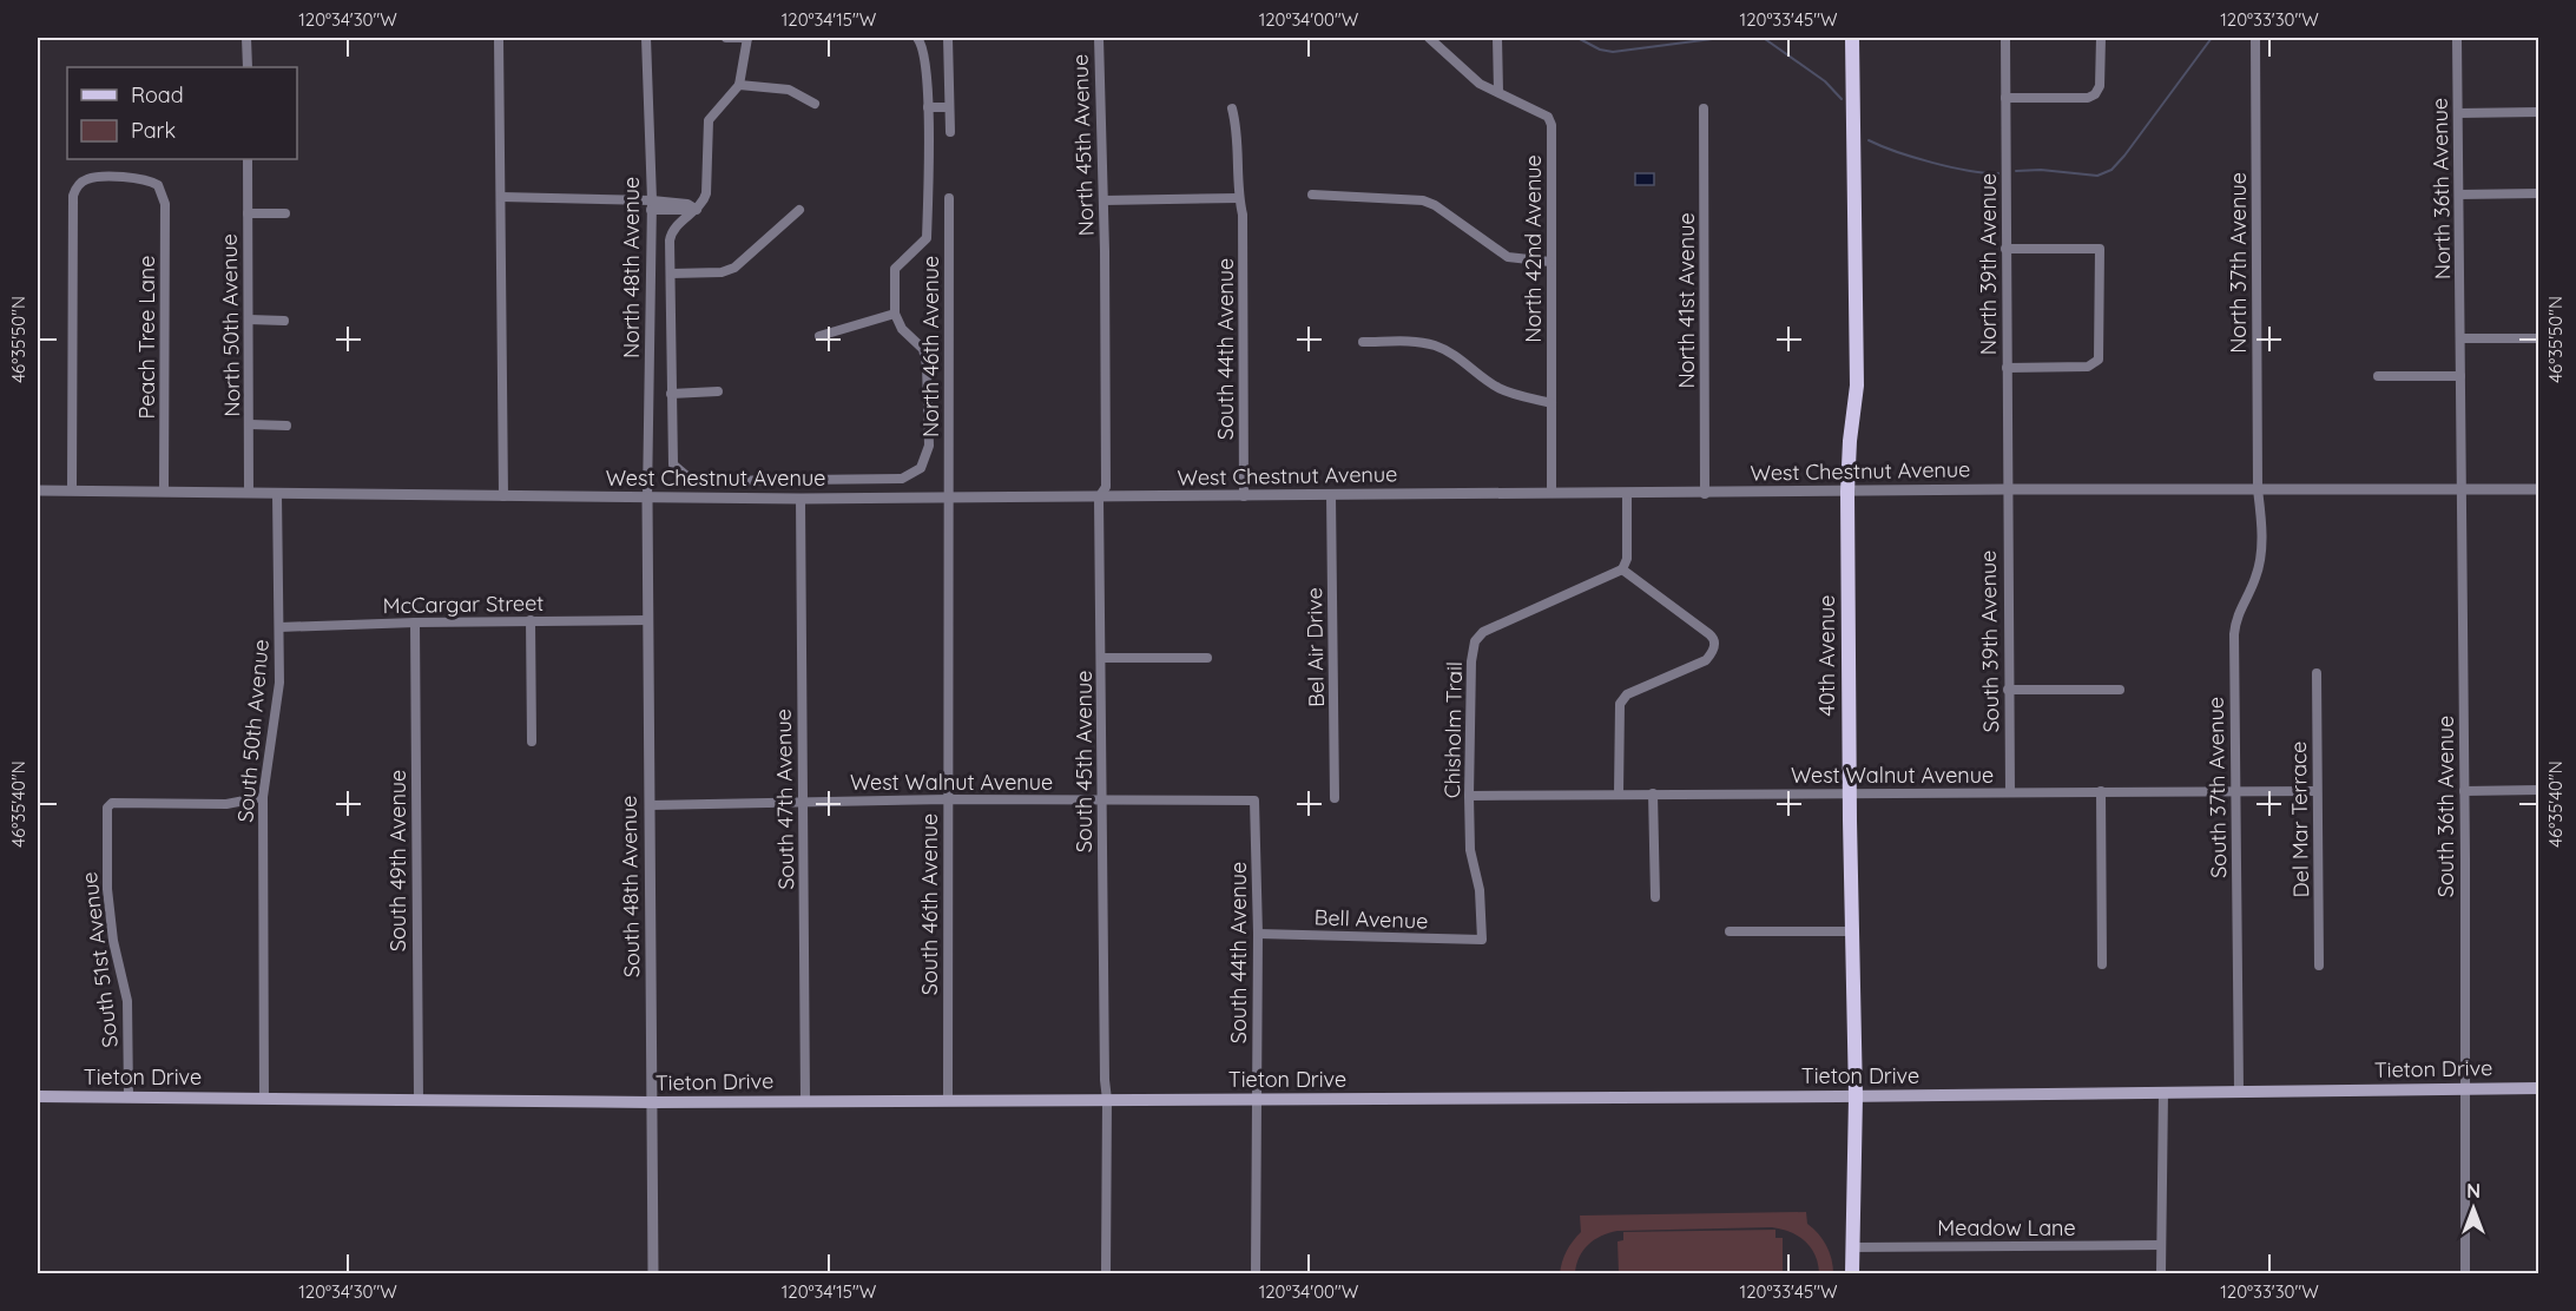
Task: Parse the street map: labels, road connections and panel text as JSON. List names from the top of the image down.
{
  "streets": {
    "main road": ["40th Avenue", "Tieton Drive"],
    "street": [
      "North 45th Avenue",
      "North 36th Avenue",
      "North 42nd Avenue",
      "North 37th Avenue",
      "North 39th Avenue",
      "North 48th Avenue",
      "North 41st Avenue",
      "North 50th Avenue",
      "Peach Tree Lane",
      "North 46th Avenue",
      "South 44th Avenue",
      "West Chestnut Avenue",
      "McCargar Street",
      "South 39th Avenue",
      "Bel Air Drive",
      "Chisholm Trail",
      "South 50th Avenue",
      "South 45th Avenue",
      "West Walnut Avenue",
      "South 37th Avenue",
      "South 47th Avenue",
      "South 36th Avenue",
      "Del Mar Terrace",
      "South 49th Avenue",
      "South 48th Avenue",
      "South 46th Avenue",
      "Bell Avenue",
      "South 51st Avenue",
      "Meadow Lane"
    ]
  },
  "crossings": [
    ["North 45th Avenue", "South 45th Avenue"],
    ["North 36th Avenue", "South 36th Avenue"],
    ["North 42nd Avenue", "West Chestnut Avenue"],
    ["North 37th Avenue", "West Chestnut Avenue"],
    ["North 37th Avenue", "South 37th Avenue"],
    ["North 39th Avenue", "West Chestnut Avenue"],
    ["North 39th Avenue", "South 39th Avenue"],
    ["North 48th Avenue", "West Chestnut Avenue"],
    ["North 48th Avenue", "South 48th Avenue"],
    ["North 41st Avenue", "West Chestnut Avenue"],
    ["North 50th Avenue", "West Chestnut Avenue"],
    ["Peach Tree Lane", "West Chestnut Avenue"],
    ["North 46th Avenue", "West Chestnut Avenue"],
    ["North 46th Avenue", "South 46th Avenue"],
    ["South 44th Avenue", "West Chestnut Avenue"],
    ["South 44th Avenue", "West Walnut Avenue"],
    ["South 44th Avenue", "Bell Avenue"],
    ["South 44th Avenue", "Tieton Drive"],
    ["West Chestnut Avenue", "South 39th Avenue"],
    ["West Chestnut Avenue", "Bel Air Drive"],
    ["West Chestnut Avenue", "40th Avenue"],
    ["West Chestnut Avenue", "South 50th Avenue"],
    ["West Chestnut Avenue", "South 45th Avenue"],
    ["West Chestnut Avenue", "South 37th Avenue"],
    ["West Chestnut Avenue", "South 47th Avenue"],
    ["West Chestnut Avenue", "South 36th Avenue"],
    ["West Chestnut Avenue", "South 48th Avenue"],
    ["West Chestnut Avenue", "South 46th Avenue"],
    ["McCargar Street", "South 50th Avenue"],
    ["McCargar Street", "South 49th Avenue"],
    ["McCargar Street", "South 48th Avenue"],
    ["South 39th Avenue", "West Walnut Avenue"],
    ["40th Avenue", "West Walnut Avenue"],
    ["40th Avenue", "Tieton Drive"],
    ["40th Avenue", "Meadow Lane"],
    ["Chisholm Trail", "West Walnut Avenue"],
    ["Chisholm Trail", "Bell Avenue"],
    ["South 50th Avenue", "South 51st Avenue"],
    ["South 50th Avenue", "Tieton Drive"],
    ["South 45th Avenue", "West Walnut Avenue"],
    ["South 45th Avenue", "Tieton Drive"],
    ["West Walnut Avenue", "South 37th Avenue"],
    ["West Walnut Avenue", "South 47th Avenue"],
    ["West Walnut Avenue", "Del Mar Terrace"],
    ["West Walnut Avenue", "South 48th Avenue"],
    ["West Walnut Avenue", "South 46th Avenue"],
    ["South 37th Avenue", "Tieton Drive"],
    ["South 47th Avenue", "Tieton Drive"],
    ["South 36th Avenue", "Tieton Drive"],
    ["South 49th Avenue", "Tieton Drive"],
    ["South 48th Avenue", "Tieton Drive"],
    ["South 46th Avenue", "Tieton Drive"],
    ["South 51st Avenue", "Tieton Drive"]
  ],
  "legend": ["Road", "Park"],
  "north": "top",
  "coordinates": [
    "120°34'30\"W",
    "120°34'15\"W",
    "120°34'00\"W",
    "120°33'45\"W",
    "120°33'30\"W",
    "46°35'50\"N",
    "46°35'40\"N"
  ]
}
